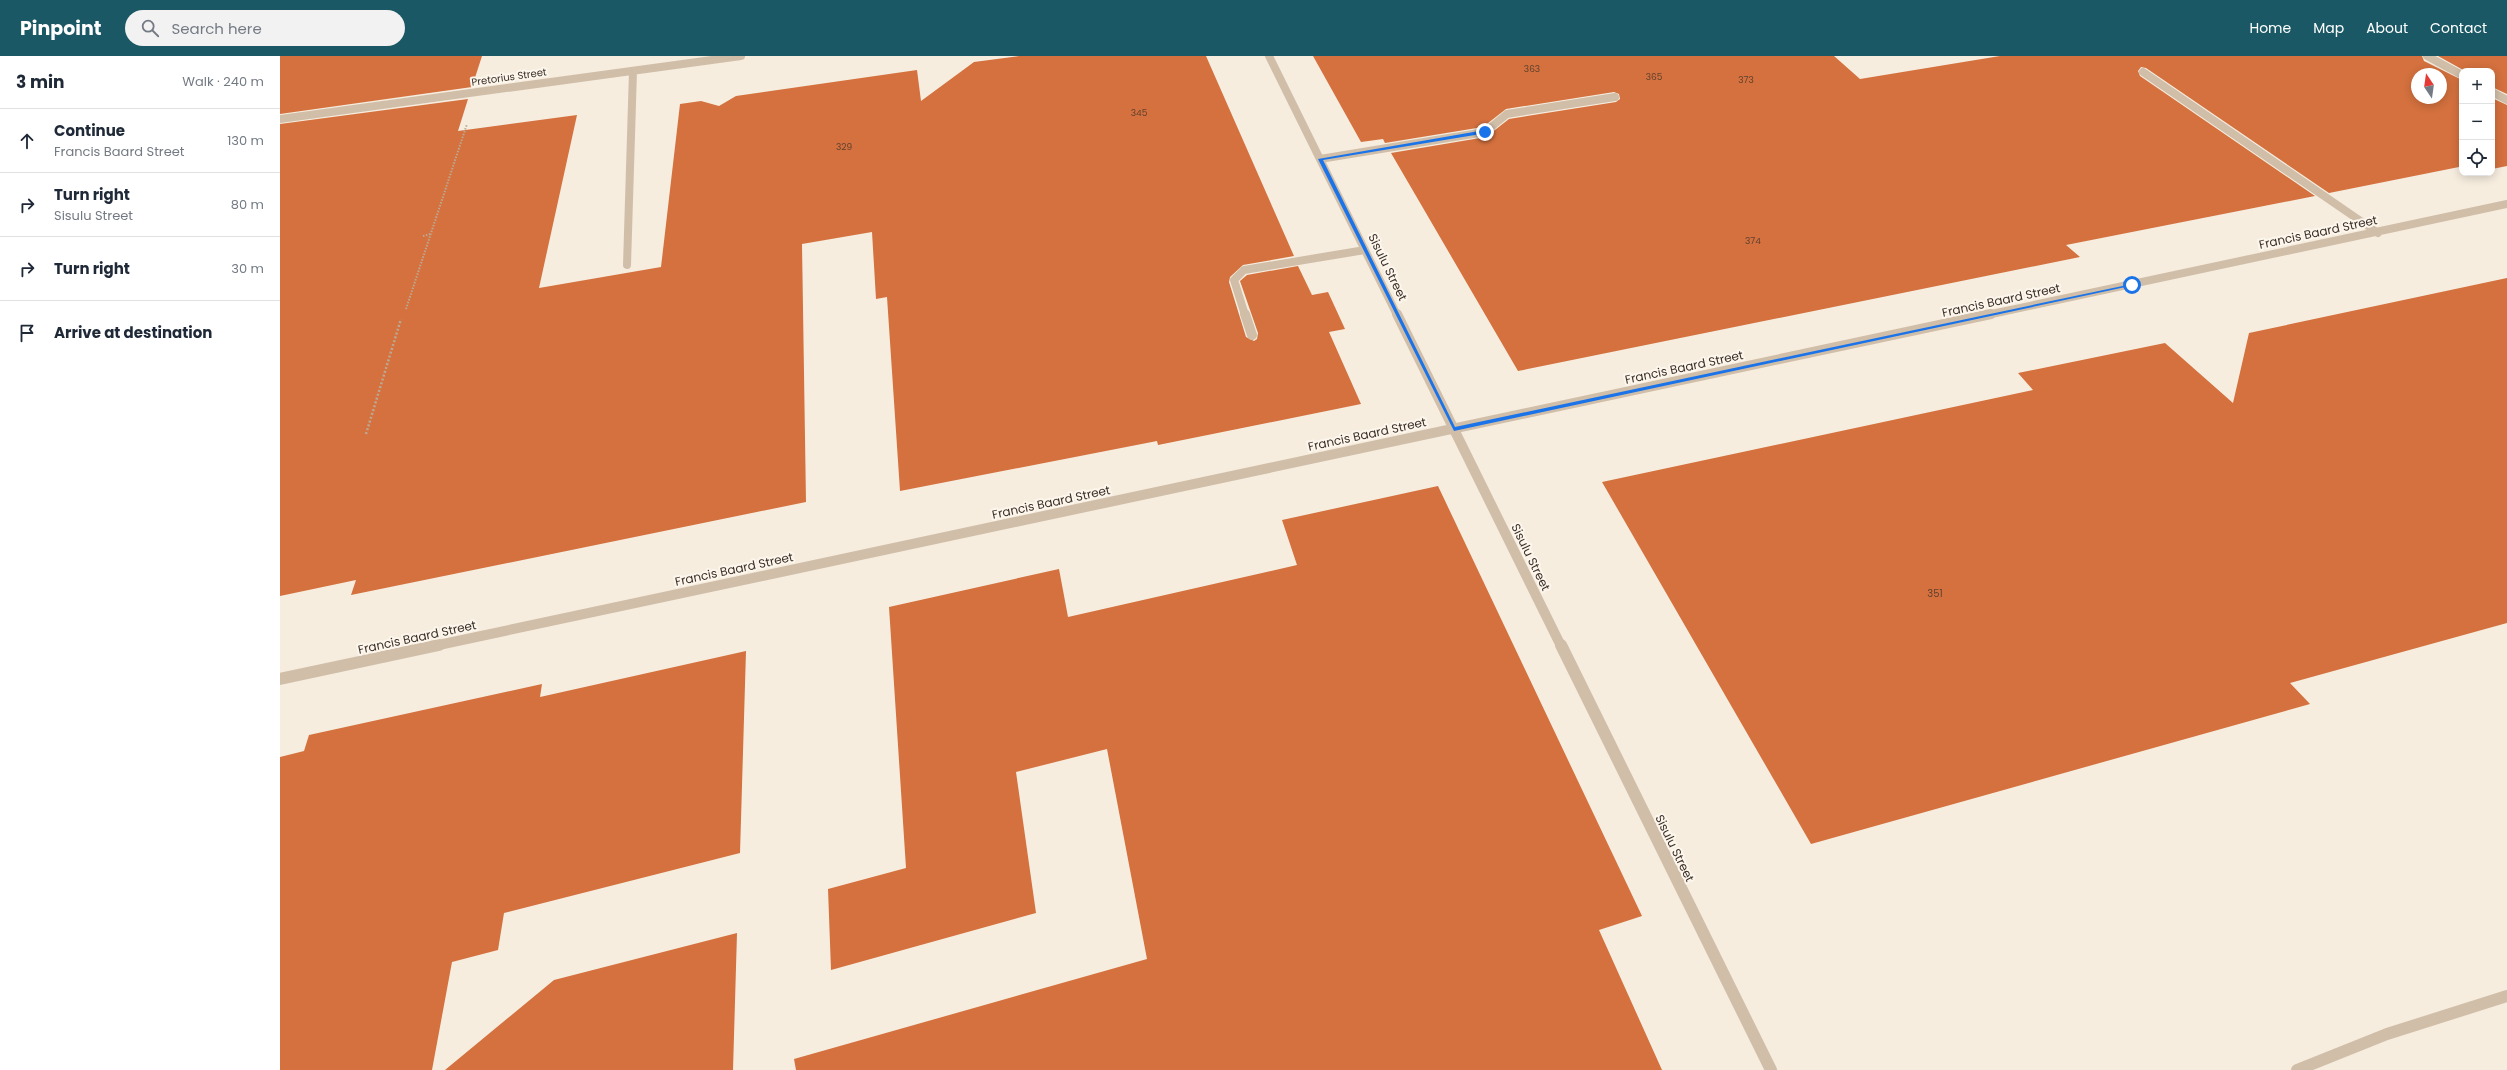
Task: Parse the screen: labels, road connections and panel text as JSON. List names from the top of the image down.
{
  "streets": {
    "street": ["Pretorius Street", "Francis Baard Street", "Sisulu Street"]
  },
  "crossings": [
    ["Francis Baard Street", "Sisulu Street"]
  ],
  "house_numbers": [
    "363",
    "365",
    "373",
    "345",
    "329",
    "374",
    "351"
  ],
  "north": "top",
  "page": {
    "header": "Pinpoint",
    "search": "Search here",
    "nav": [
      "Home",
      "Map",
      "About",
      "Contact"
    ],
    "heading": ["3 min", "Walk · 240 m"],
    "map_buttons": ["+", "−"],
    "list": [
      ["Continue", "Francis Baard Street", "130 m"],
      ["Turn right", "Sisulu Street", "80 m"],
      ["Turn right", "30 m"],
      "Arrive at destination"
    ]
  }
}
